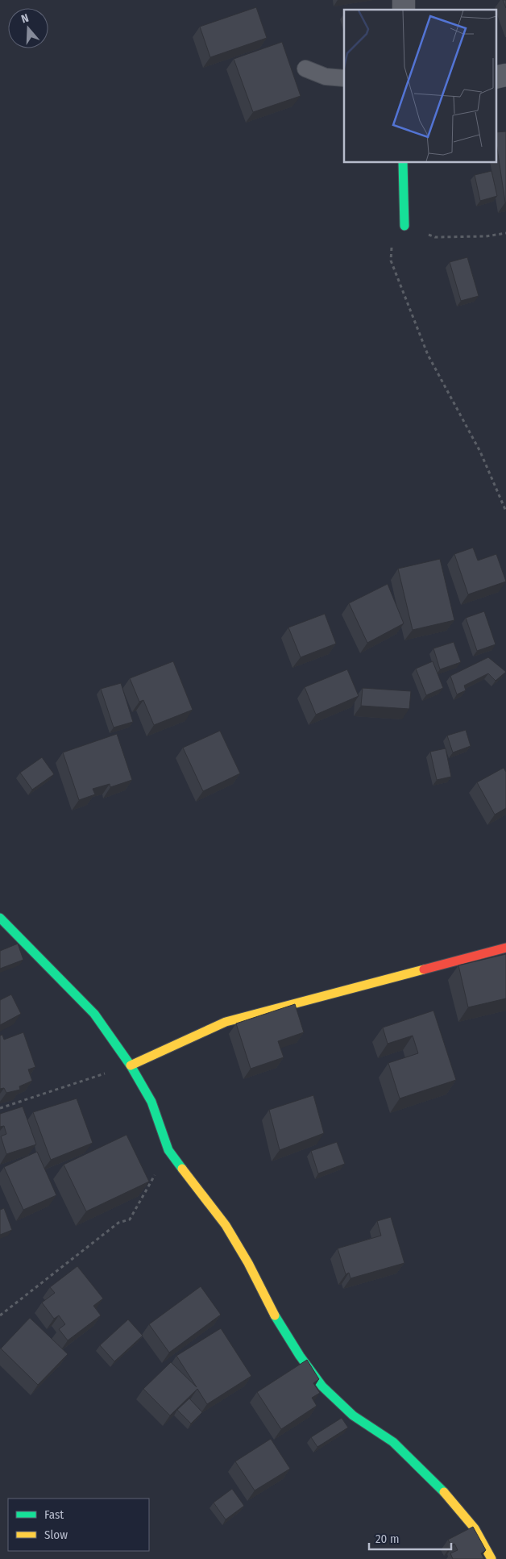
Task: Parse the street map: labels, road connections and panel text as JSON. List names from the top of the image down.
{
  "legend": ["Fast", "Slow"],
  "scale_bar": "20 m",
  "north": "top"
}
